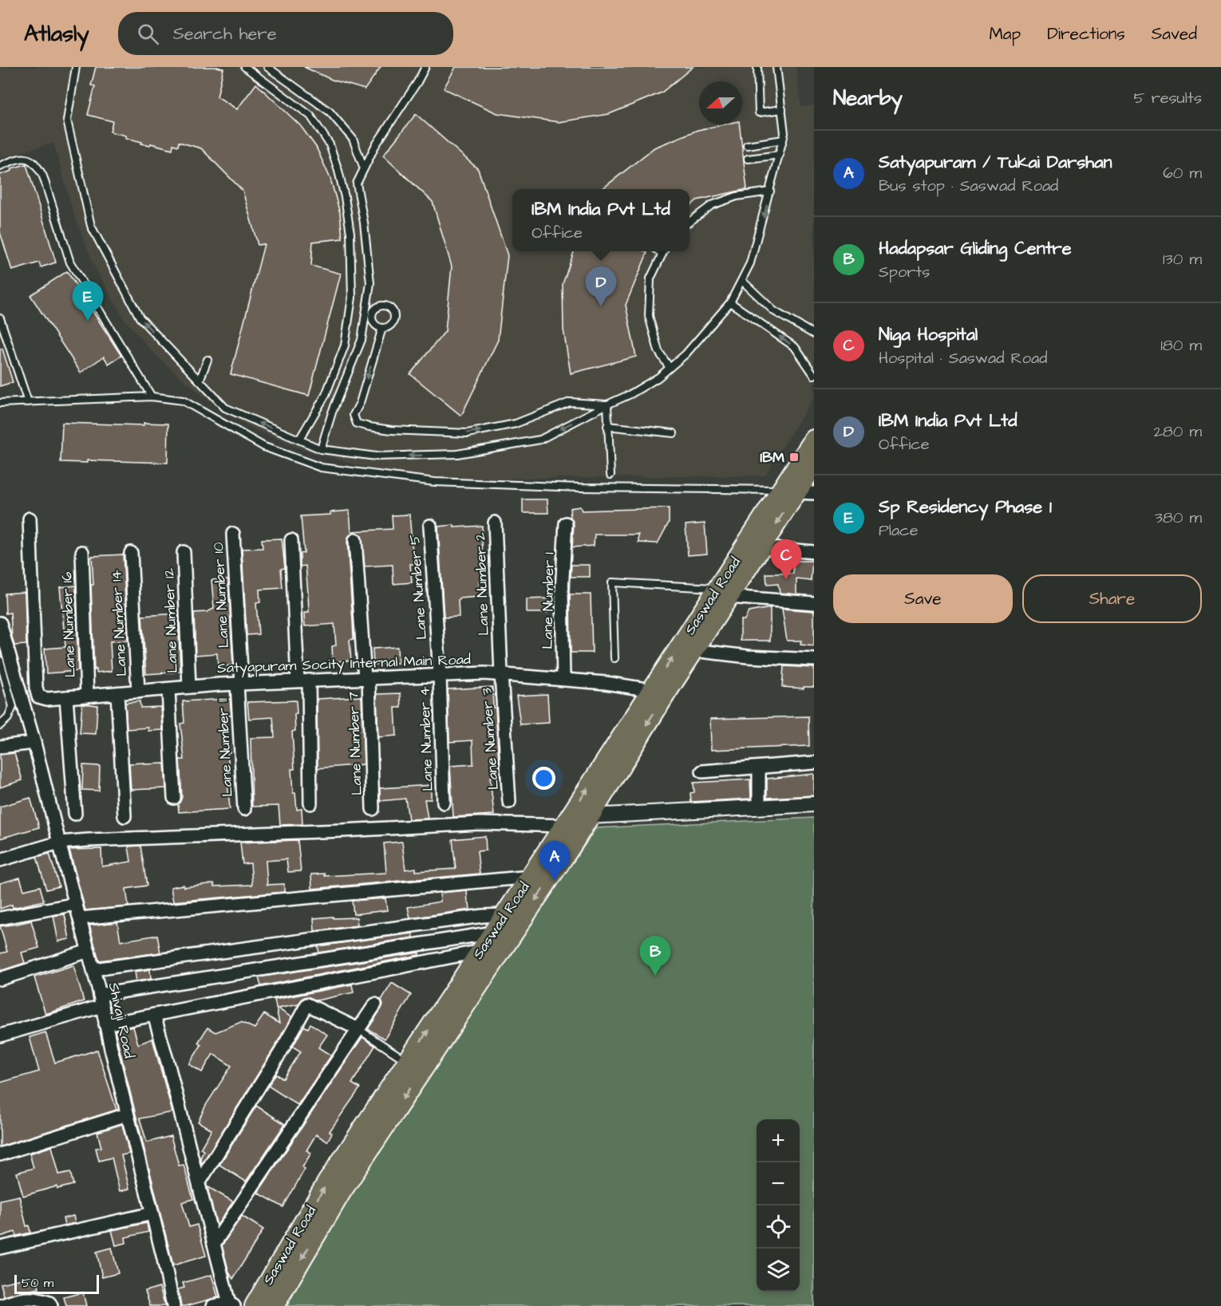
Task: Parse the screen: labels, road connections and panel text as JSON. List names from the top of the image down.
{
  "streets": {
    "highway": ["Saswad Road"],
    "street": [
      "Lane Number 2",
      "Lane Number 5",
      "Lane Number 10",
      "Lane Number 1",
      "Lane Number 12",
      "Lane Number 14",
      "Lane Number 16",
      "Satyapuram Socity Internal Main Road",
      "Lane Number 4",
      "Lane Number 3",
      "Lane Number 7",
      "Lane Number 11",
      "Shivaji Road"
    ]
  },
  "crossings": [
    ["Lane Number 2", "Satyapuram Socity Internal Main Road"],
    ["Lane Number 2", "Lane Number 3"],
    ["Lane Number 5", "Satyapuram Socity Internal Main Road"],
    ["Lane Number 5", "Lane Number 4"],
    ["Lane Number 10", "Satyapuram Socity Internal Main Road"],
    ["Lane Number 10", "Lane Number 11"],
    ["Saswad Road", "Satyapuram Socity Internal Main Road"],
    ["Lane Number 1", "Satyapuram Socity Internal Main Road"],
    ["Lane Number 12", "Satyapuram Socity Internal Main Road"],
    ["Lane Number 14", "Satyapuram Socity Internal Main Road"],
    ["Lane Number 16", "Satyapuram Socity Internal Main Road"],
    ["Satyapuram Socity Internal Main Road", "Lane Number 4"],
    ["Satyapuram Socity Internal Main Road", "Lane Number 3"],
    ["Satyapuram Socity Internal Main Road", "Lane Number 7"],
    ["Satyapuram Socity Internal Main Road", "Lane Number 11"]
  ],
  "places": {
    "transit": ["IBM"]
  },
  "scale_bar": "50 m",
  "north": "left",
  "page": {
    "header": "Atlasly",
    "search": "Search here",
    "nav": ["Map", "Directions", "Saved"],
    "heading": ["Nearby", "5 results"],
    "list": [
      {
        "mark": "A",
        "name": "Satyapuram / Tukai Darshan",
        "note": "Bus stop · Saswad Road",
        "value": "60 m"
      },
      {
        "mark": "B",
        "name": "Hadapsar Gliding Centre",
        "note": "Sports",
        "value": "130 m"
      },
      {
        "mark": "C",
        "name": "Niga Hospital",
        "note": "Hospital · Saswad Road",
        "value": "180 m"
      },
      {
        "mark": "D",
        "name": "IBM India Pvt Ltd",
        "note": "Office",
        "value": "280 m"
      },
      {
        "mark": "E",
        "name": "Sp Residency Phase 1",
        "note": "Place",
        "value": "380 m"
      }
    ],
    "popup": ["IBM India Pvt Ltd", "Office"],
    "pins": [
      "D",
      "E",
      "C",
      "A",
      "B"
    ],
    "buttons": ["Save", "Share"],
    "map_buttons": ["+", "−"],
    "scale": "50 m"
  }
}
